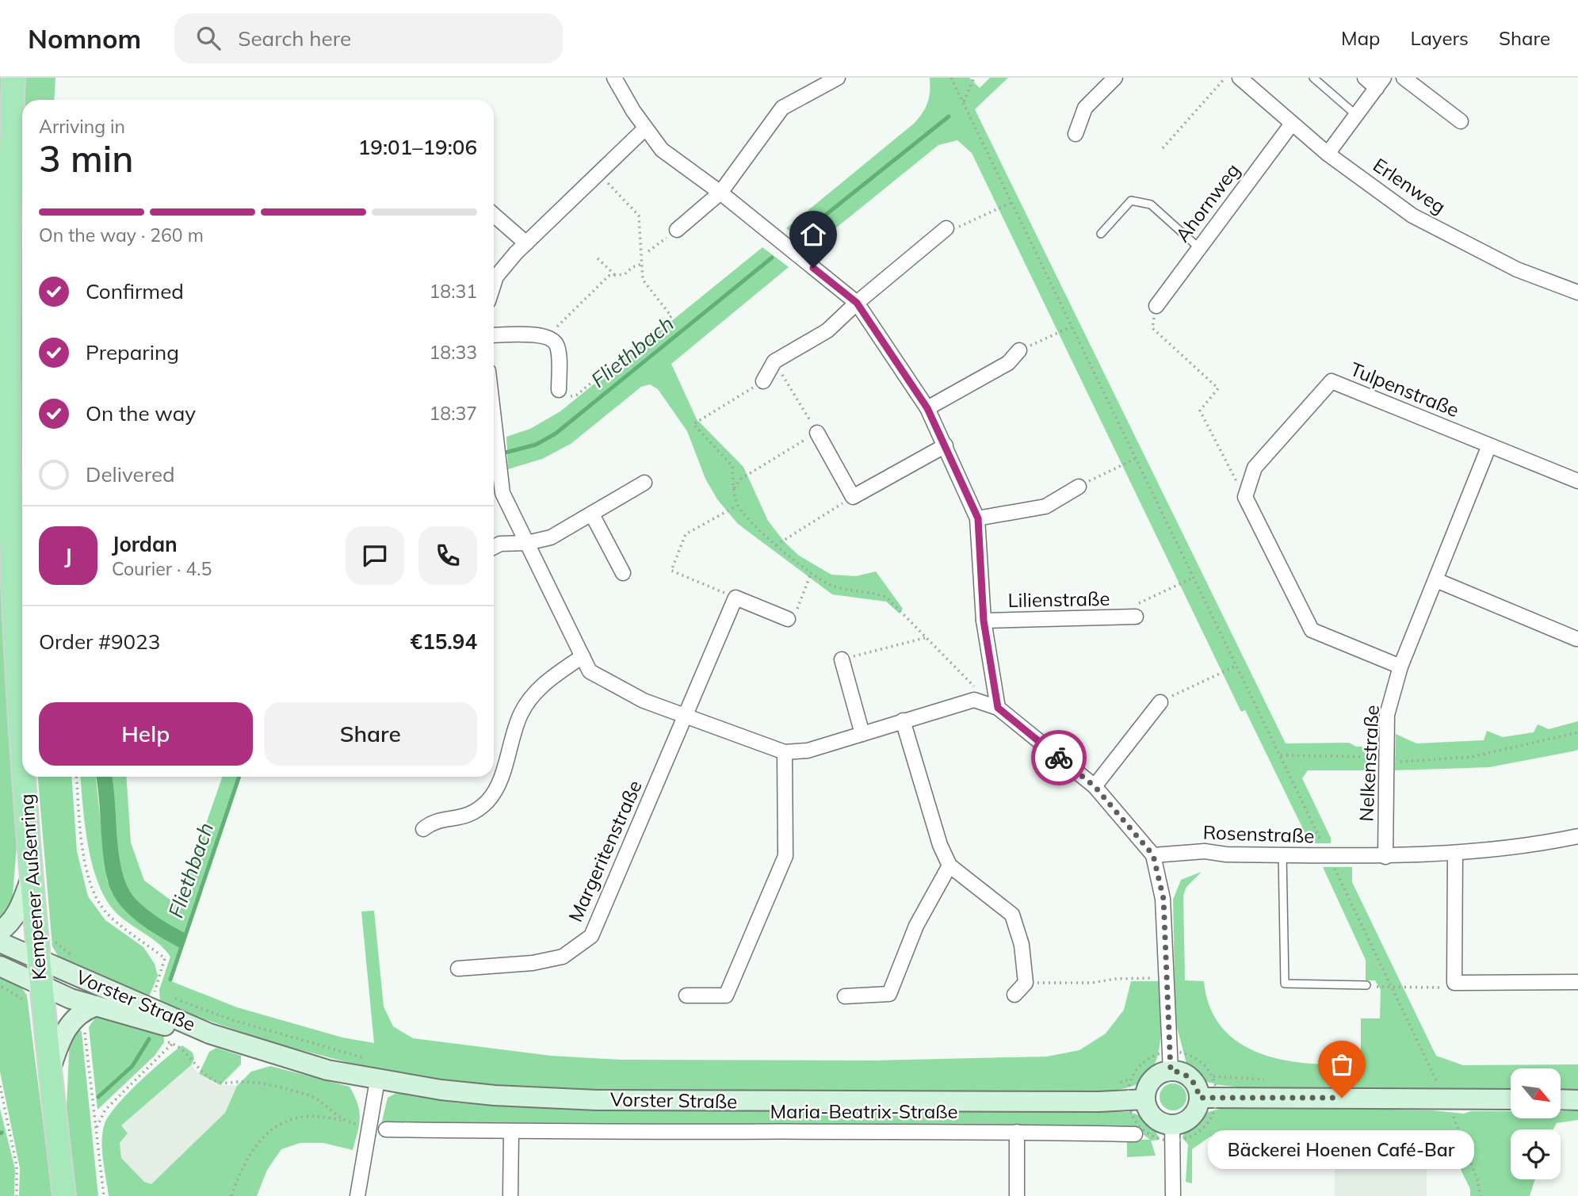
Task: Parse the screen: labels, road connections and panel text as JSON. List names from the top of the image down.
{
  "streets": {
    "main road": ["Kempener Außenring", "Vorster Straße"],
    "street": [
      "Erlenweg",
      "Ahornweg",
      "Tulpenstraße",
      "Lilienstraße",
      "Nelkenstraße",
      "Rosenstraße",
      "Margeritenstraße",
      "Maria-Beatrix-Straße"
    ]
  },
  "crossings": [
    ["Erlenweg", "Ahornweg"],
    ["Tulpenstraße", "Nelkenstraße"],
    ["Nelkenstraße", "Rosenstraße"],
    ["Kempener Außenring", "Vorster Straße"]
  ],
  "water": ["Fliethbach"],
  "places": ["Bäckerei Hoenen Café-Bar"],
  "north": "bottom right",
  "page": {
    "header": "Nomnom",
    "search": "Search here",
    "nav": ["Map", "Layers", "Share"],
    "heading": ["3 min", "Arriving in", "19:01–19:06"],
    "panel": [
      "Jordan",
      "Courier · 4.5",
      "Order #9023",
      "€15.94"
    ],
    "bar": "On the way · 260 m",
    "list": [
      ["Confirmed", "18:31"],
      ["Preparing", "18:33"],
      ["On the way", "18:37"],
      "Delivered"
    ],
    "round": "J",
    "buttons": ["Help", "Share"],
    "bubble": "Bäckerei Hoenen Café-Bar"
  }
}
